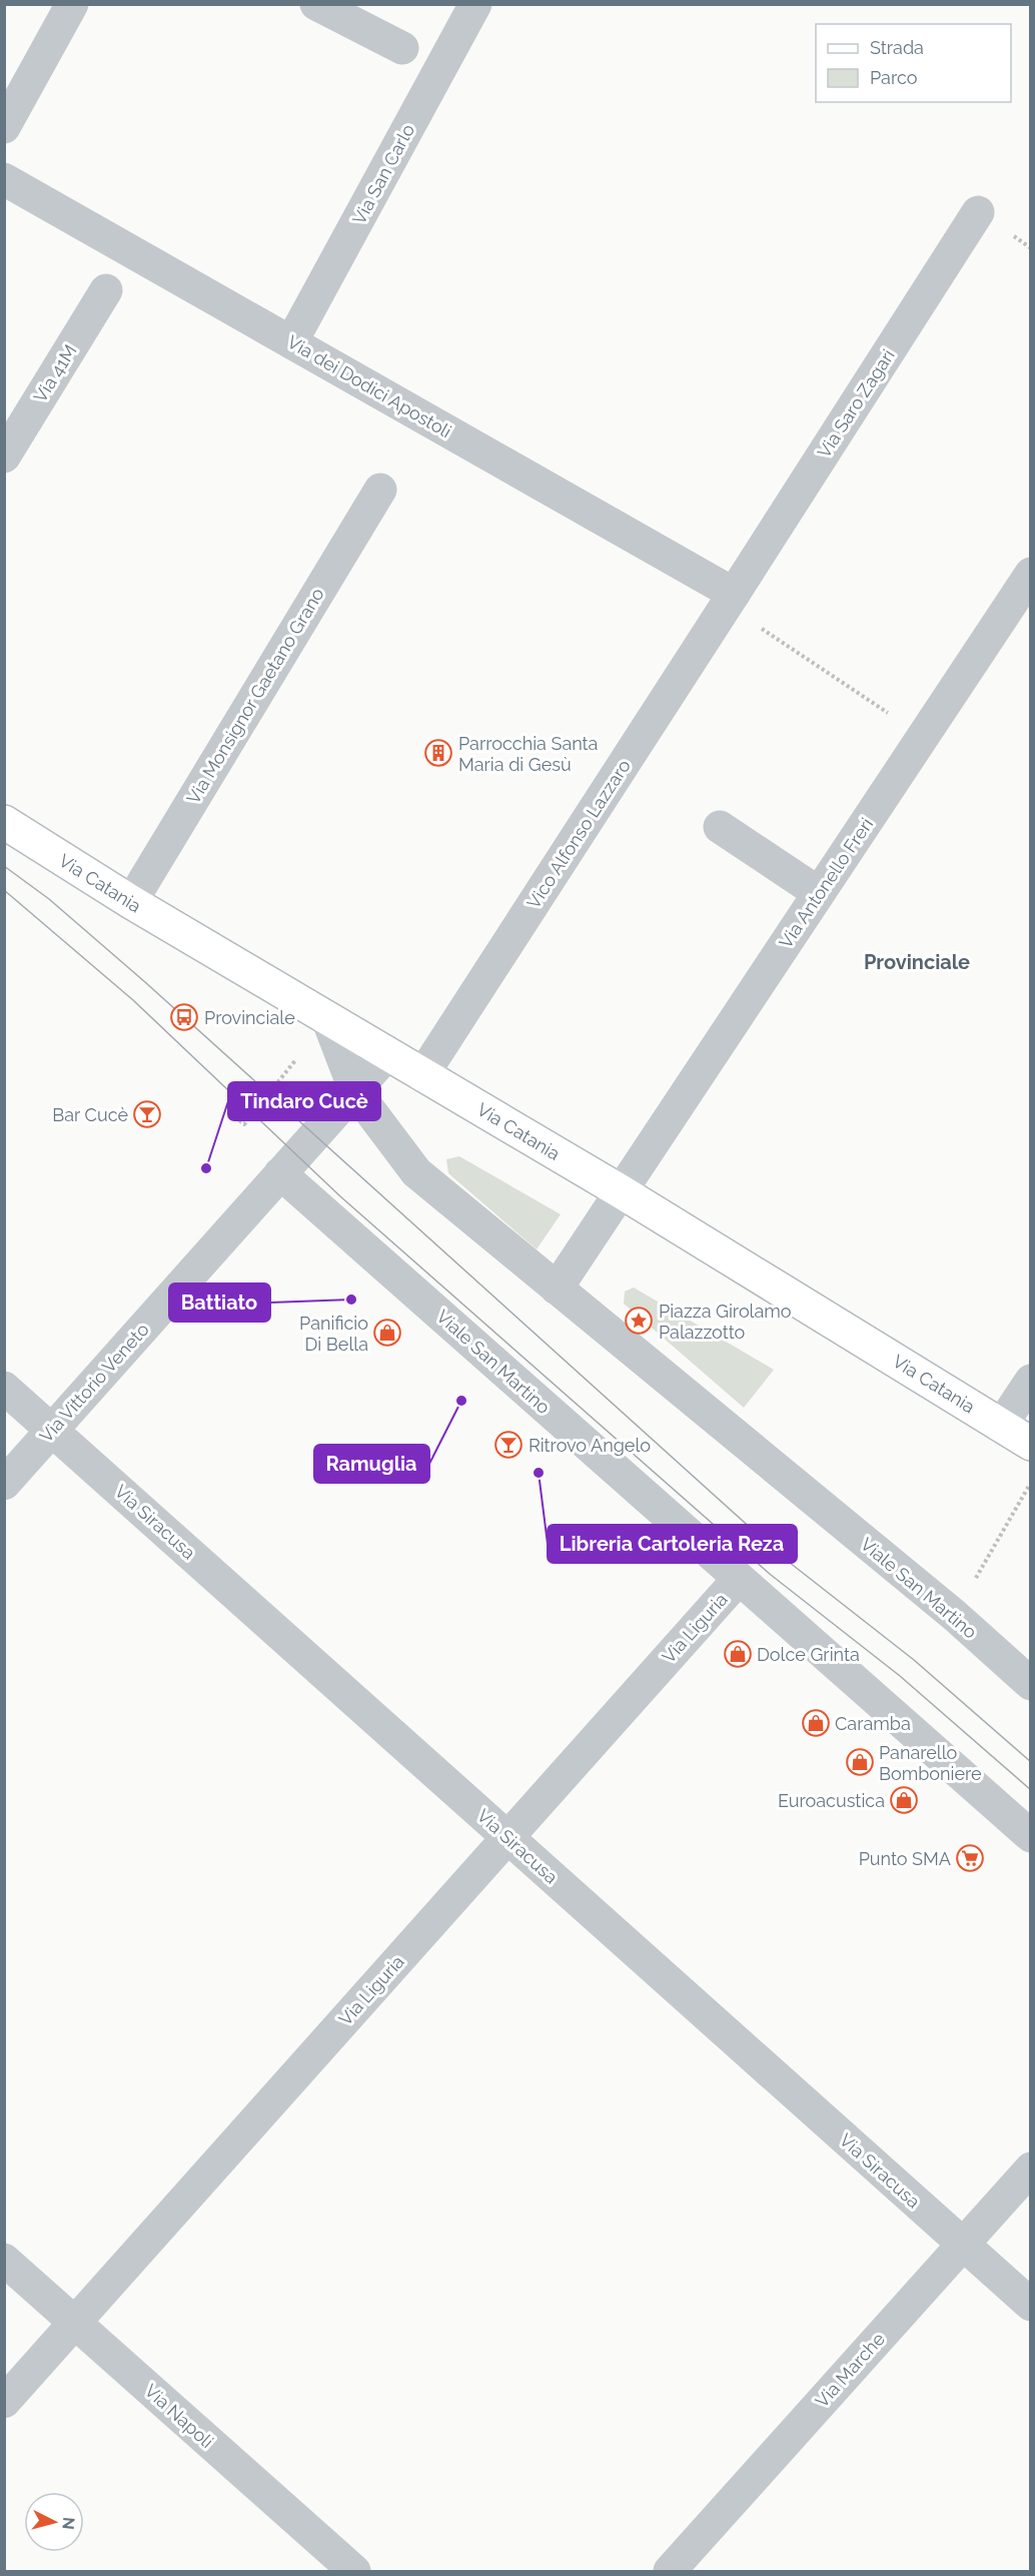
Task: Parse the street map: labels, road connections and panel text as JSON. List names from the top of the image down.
{
  "streets": {
    "main road": ["Via Catania"],
    "street": [
      "Via San Carlo",
      "Via 41M",
      "Via dei Dodici Apostoli",
      "Via Saro Zagari",
      "Via Monsignor Gaetano Grano",
      "Vico Alfonso Lazzaro",
      "Via Antonello Freri",
      "Viale San Martino",
      "Via Vittorio Veneto",
      "Via Siracusa",
      "Via Liguria",
      "Via Marche",
      "Via Napoli"
    ]
  },
  "crossings": [
    ["Via San Carlo", "Via dei Dodici Apostoli"],
    ["Via dei Dodici Apostoli", "Via Saro Zagari"],
    ["Via dei Dodici Apostoli", "Vico Alfonso Lazzaro"],
    ["Via Saro Zagari", "Vico Alfonso Lazzaro"],
    ["Via Monsignor Gaetano Grano", "Via Catania"],
    ["Vico Alfonso Lazzaro", "Via Catania"],
    ["Via Catania", "Via Antonello Freri"],
    ["Via Catania", "Viale San Martino"],
    ["Via Catania", "Via Vittorio Veneto"],
    ["Via Antonello Freri", "Viale San Martino"],
    ["Viale San Martino", "Via Vittorio Veneto"],
    ["Viale San Martino", "Via Liguria"],
    ["Via Vittorio Veneto", "Via Siracusa"],
    ["Via Siracusa", "Via Liguria"],
    ["Via Siracusa", "Via Marche"],
    ["Via Liguria", "Via Napoli"]
  ],
  "districts": ["Provinciale"],
  "places": {
    "building": ["Parrocchia Santa Maria di Gesù"],
    "bus stop": ["Provinciale"],
    "bar": ["Bar Cucè", "Ritrovo Angelo"],
    "other": [
      "Tindaro Cucè",
      "Battiato",
      "Ramuglia",
      "Libreria Cartoleria Reza"
    ],
    "place": ["Piazza Girolamo Palazzotto"],
    "shop": [
      "Panificio Di Bella",
      "Dolce Grinta",
      "Caramba",
      "Panarello Bomboniere",
      "Euroacustica"
    ],
    "supermarket": ["Punto SMA"]
  },
  "legend": ["Strada", "Parco"],
  "north": "right"
}
